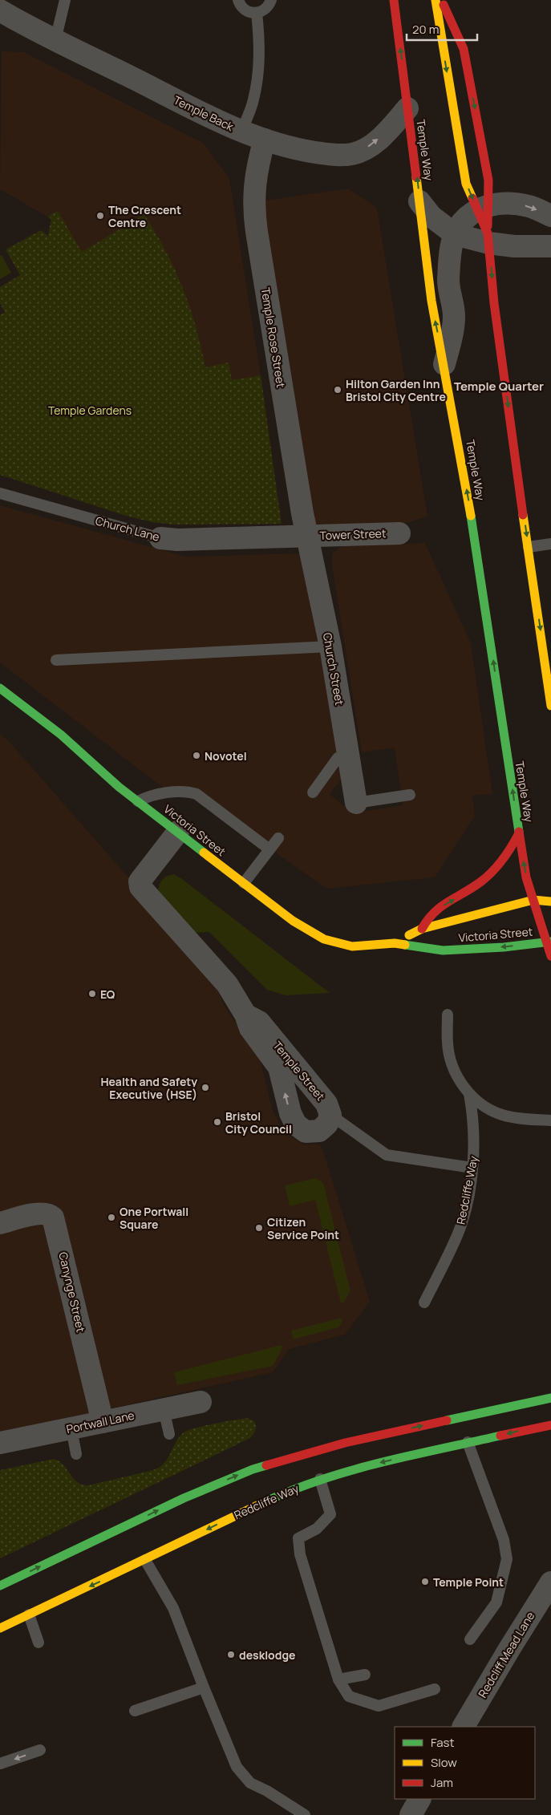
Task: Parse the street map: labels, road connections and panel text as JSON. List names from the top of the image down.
{
  "streets": {
    "main road": ["Temple Way", "Victoria Street", "Redcliffe Way"],
    "street": [
      "Temple Back",
      "Temple Rose Street",
      "Church Lane",
      "Tower Street",
      "Church Street",
      "Temple Street",
      "Canynge Street",
      "Portwall Lane",
      "Redcliff Mead Lane"
    ]
  },
  "crossings": [
    ["Temple Back", "Temple Way"],
    ["Temple Back", "Temple Rose Street"],
    ["Temple Way", "Victoria Street"],
    ["Temple Rose Street", "Church Lane"],
    ["Temple Rose Street", "Tower Street"],
    ["Temple Rose Street", "Church Street"],
    ["Church Lane", "Tower Street"],
    ["Church Lane", "Church Street"],
    ["Tower Street", "Church Street"],
    ["Victoria Street", "Temple Street"],
    ["Canynge Street", "Portwall Lane"]
  ],
  "one_way": ["Redcliffe Way"],
  "districts": ["Temple Quarter"],
  "parks": ["Temple Gardens"],
  "places": [
    "The Crescent Centre",
    "Hilton Garden Inn Bristol City Centre",
    "Novotel",
    "EQ",
    "Health and Safety Executive (HSE)",
    "Bristol City Council",
    "One Portwall Square",
    "Citizen Service Point",
    "Temple Point",
    "desklodge"
  ],
  "legend": ["Fast", "Slow", "Jam"],
  "scale_bar": "20 m"
}
